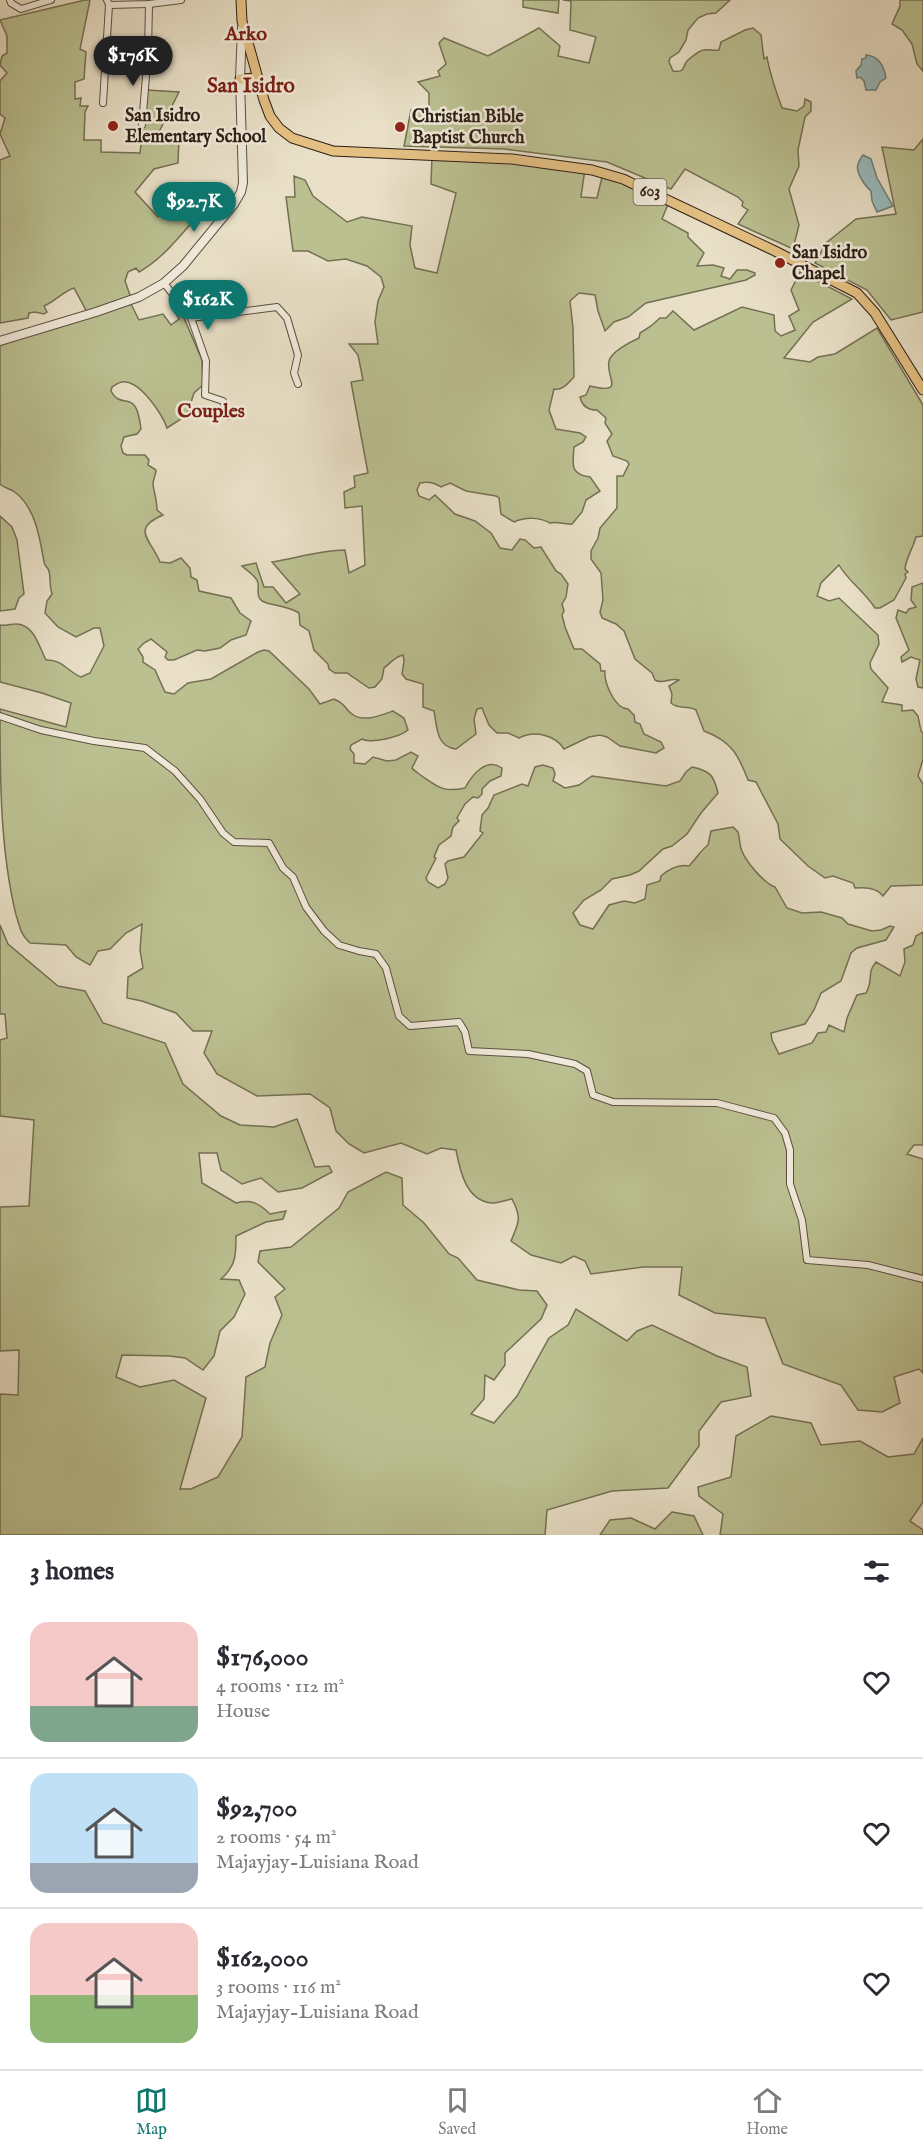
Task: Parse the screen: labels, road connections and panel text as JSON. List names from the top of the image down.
{
  "streets": {
    "main road": ["603"]
  },
  "districts": ["Arko", "San Isidro", "Couples"],
  "places": ["San Isidro Elementary School", "Christian Bible Baptist Church", "San Isidro Chapel"],
  "page": {
    "price": ["$176K", "$92.7K", "$162K"],
    "heading": "3 homes",
    "list": [
      {
        "name": "$176,000",
        "note": "4 rooms · 112 m² · House"
      },
      {
        "name": "$92,700",
        "note": "2 rooms · 54 m² · Majayjay-Luisiana Road"
      },
      {
        "name": "$162,000",
        "note": "3 rooms · 116 m² · Majayjay-Luisiana Road"
      }
    ],
    "tabs": ["Map", "Saved", "Home"]
  }
}
